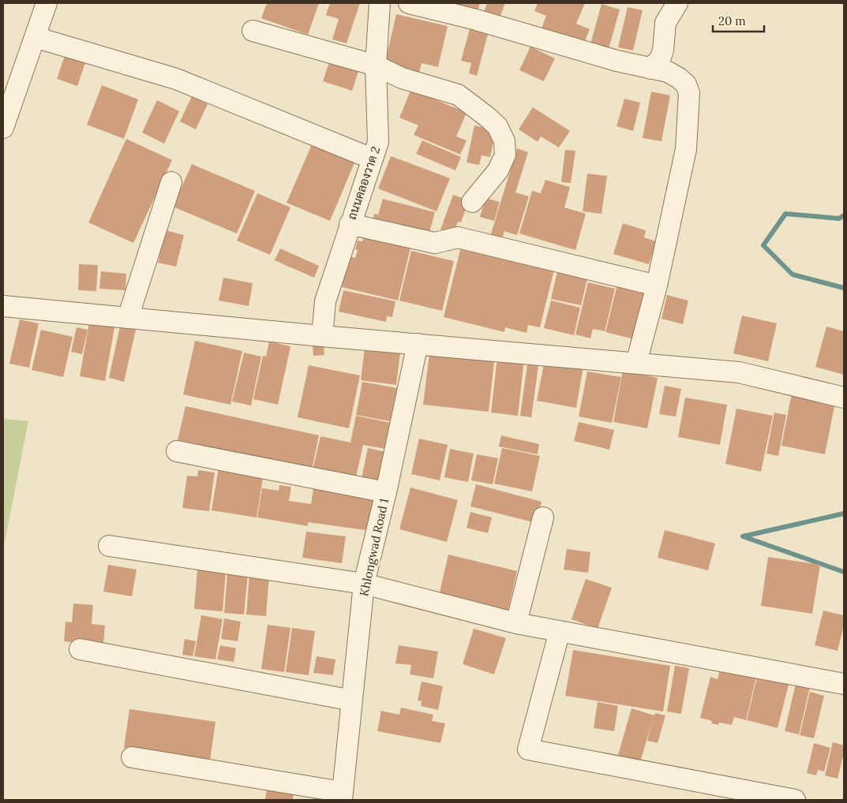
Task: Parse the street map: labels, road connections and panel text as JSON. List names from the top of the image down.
{
  "streets": {
    "street": ["ถนนคลองวาด 2", "Khlongwad Road 1"]
  },
  "scale_bar": "20 m"
}
